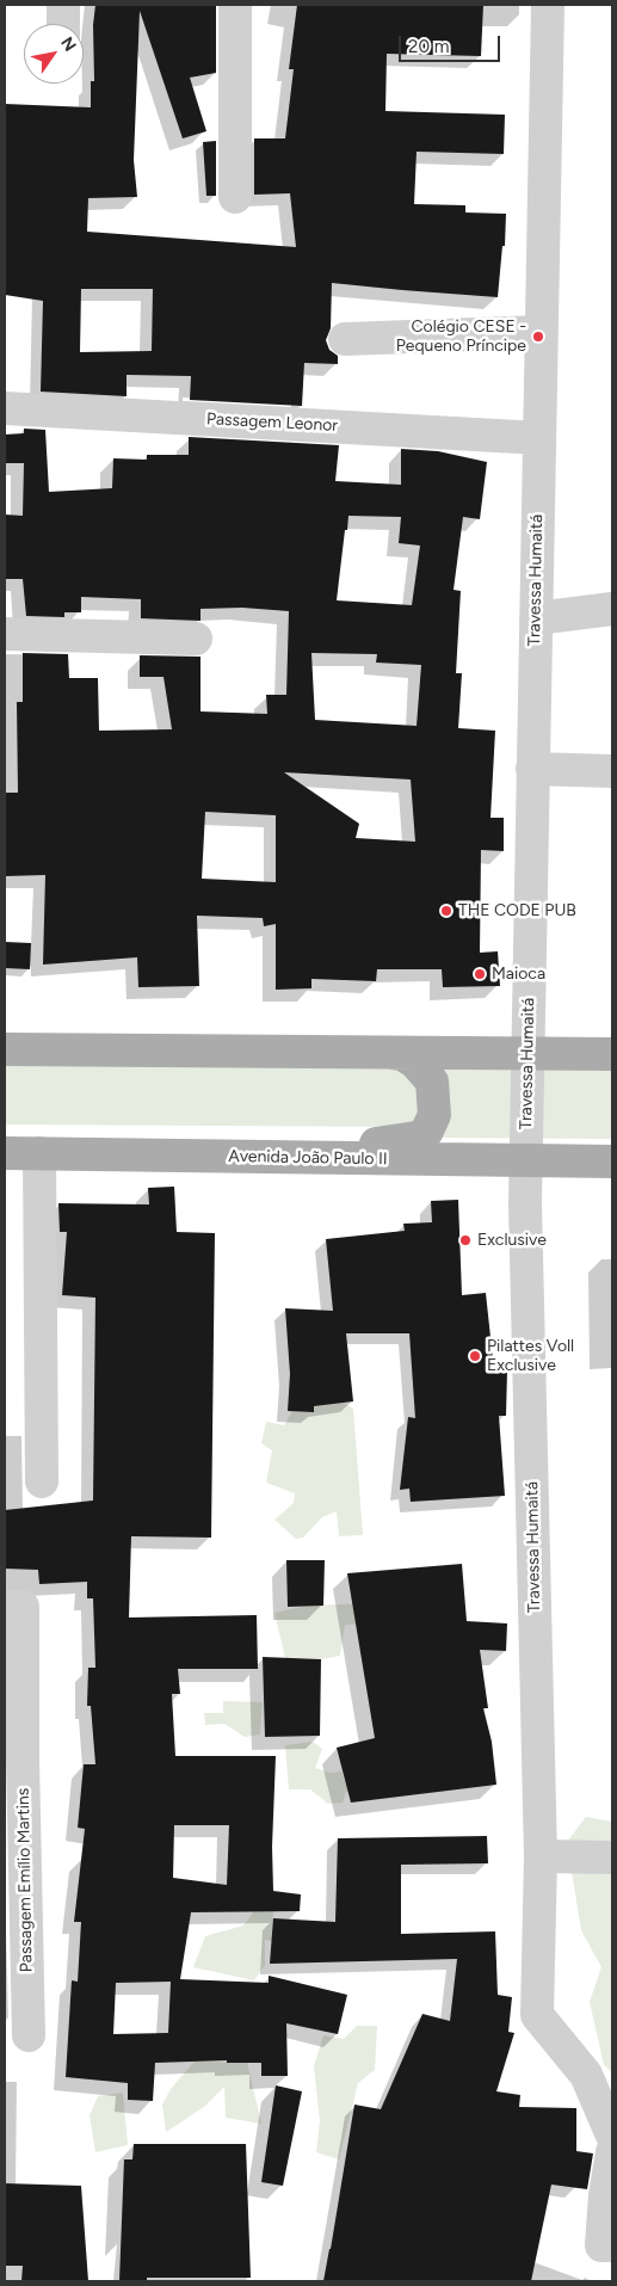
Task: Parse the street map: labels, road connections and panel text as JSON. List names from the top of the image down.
{
  "streets": {
    "main road": ["Avenida João Paulo II"],
    "street": ["Passagem Leonor", "Travessa Humaitá", "Passagem Emílio Martins"]
  },
  "crossings": [
    ["Passagem Leonor", "Travessa Humaitá"],
    ["Travessa Humaitá", "Avenida João Paulo II"]
  ],
  "places": [
    "Colégio CESE - Pequeno Príncipe",
    "THE CODE PUB",
    "Maioca",
    "Exclusive",
    "Pilattes Voll Exclusive"
  ],
  "scale_bar": "20 m",
  "north": "top right"
}
